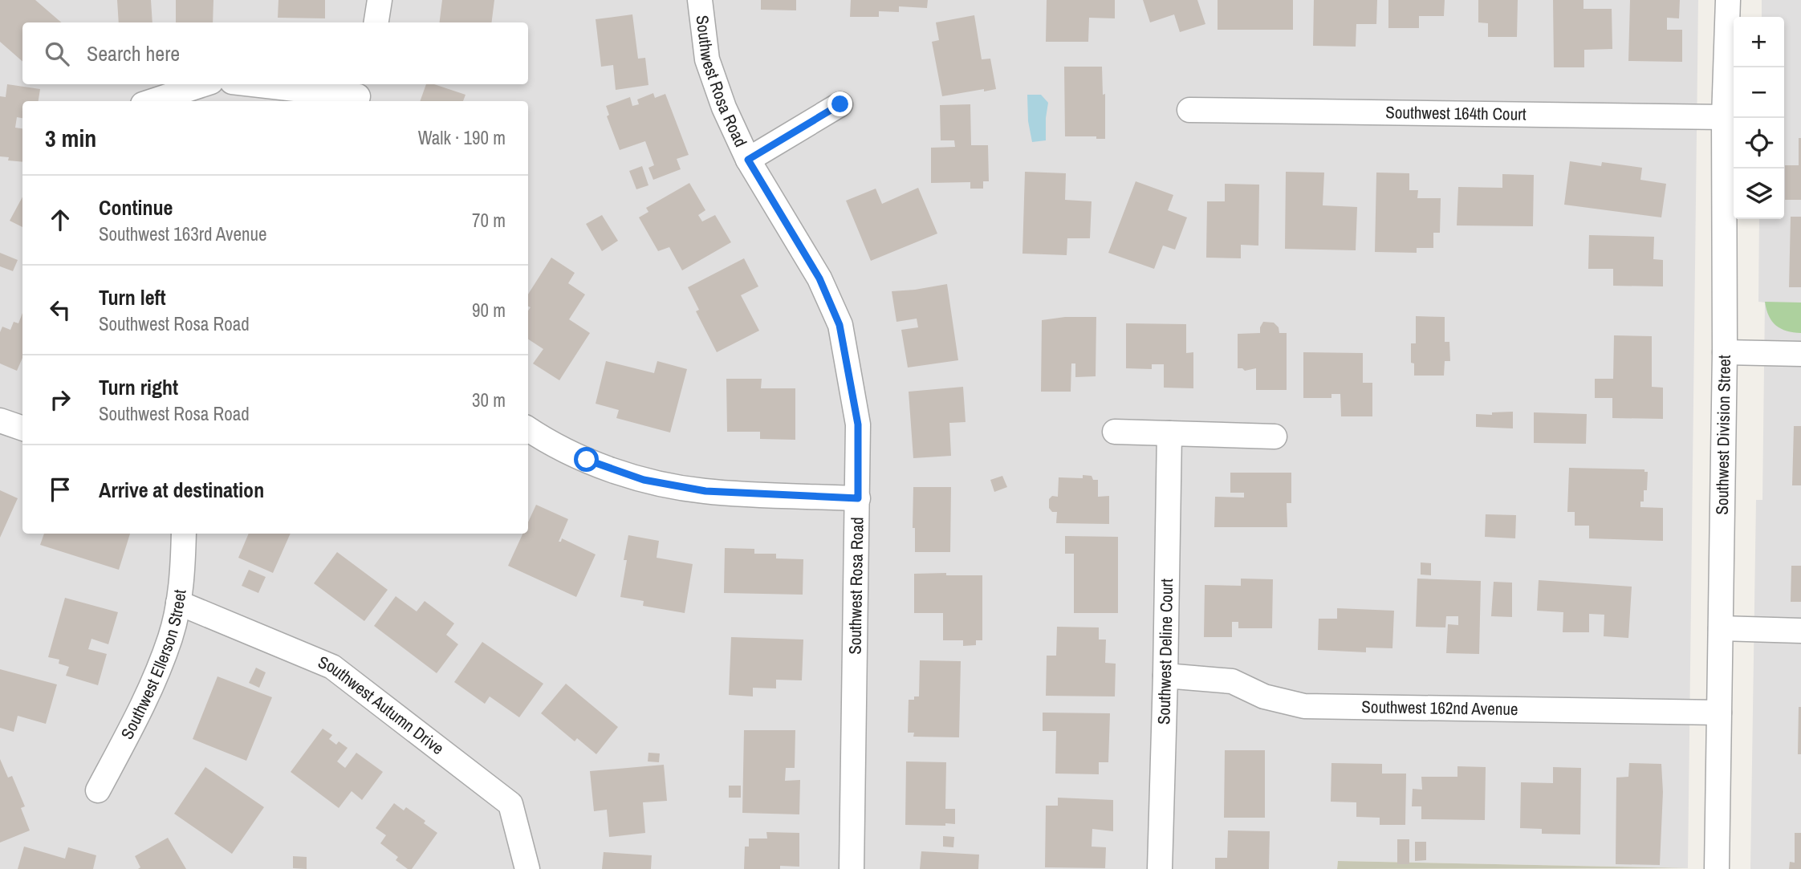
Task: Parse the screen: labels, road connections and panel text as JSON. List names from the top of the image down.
{
  "streets": {
    "street": [
      "Southwest Rosa Road",
      "Southwest 164th Court",
      "Southwest Division Street",
      "Southwest Deline Court",
      "Southwest Ellerson Street",
      "Southwest Autumn Drive",
      "Southwest 162nd Avenue"
    ]
  },
  "crossings": [
    ["Southwest 164th Court", "Southwest Division Street"],
    ["Southwest Division Street", "Southwest 162nd Avenue"],
    ["Southwest Deline Court", "Southwest 162nd Avenue"],
    ["Southwest Ellerson Street", "Southwest Autumn Drive"]
  ],
  "page": {
    "map_buttons": ["+", "−"],
    "search": "Search here",
    "heading": ["3 min", "Walk · 190 m"],
    "list": [
      ["Continue", "Southwest 163rd Avenue", "70 m"],
      ["Turn left", "Southwest Rosa Road", "90 m"],
      ["Turn right", "Southwest Rosa Road", "30 m"],
      "Arrive at destination"
    ]
  }
}
